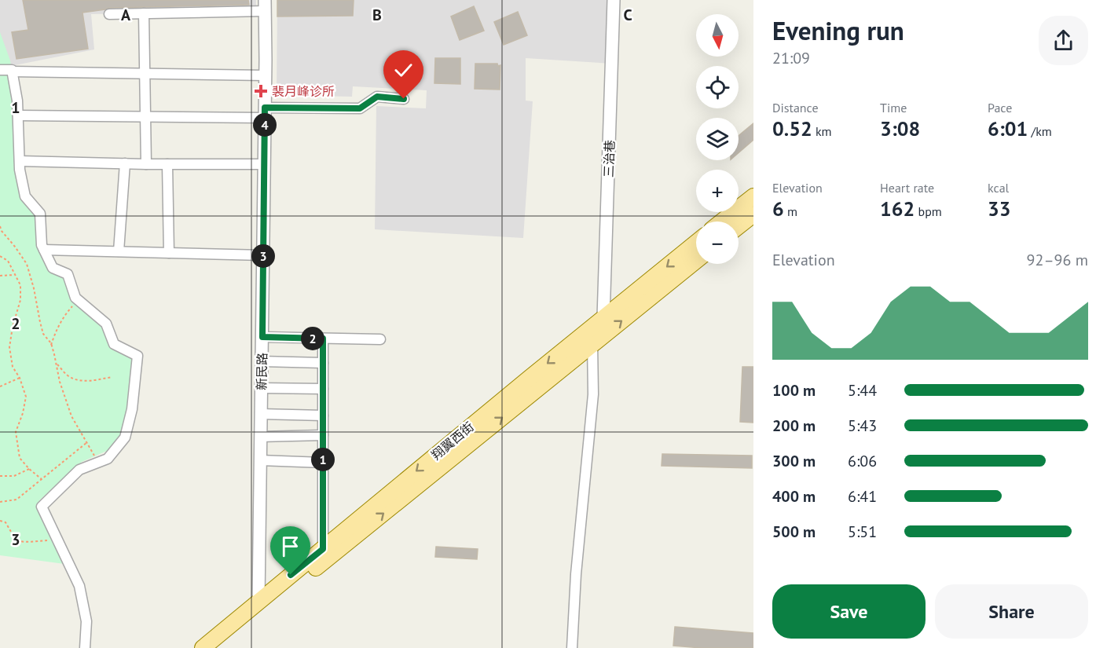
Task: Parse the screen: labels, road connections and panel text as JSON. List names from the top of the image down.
{
  "streets": {
    "main road": ["翔翼西街"],
    "street": ["三治巷", "新民路"]
  },
  "crossings": [
    ["三治巷", "翔翼西街"],
    ["新民路", "翔翼西街"]
  ],
  "places": {
    "health": ["裴月峰诊所"]
  },
  "north": "bottom",
  "page": {
    "heading": ["Evening run", "21:09"],
    "map_buttons": ["+", "−"],
    "stats": [
      ["Distance", "0.52 km"],
      ["Time", "3:08"],
      ["Pace", "6:01 /km"],
      ["Elevation", "6 m"],
      ["Heart rate", "162 bpm"],
      ["kcal", "33"]
    ],
    "pins": [
      "4",
      "3",
      "2",
      "1"
    ],
    "chart": ["Elevation", "92–96 m"],
    "list": [
      {
        "name": "100 m",
        "note": "5:44"
      },
      {
        "name": "200 m",
        "note": "5:43"
      },
      {
        "name": "300 m",
        "note": "6:06"
      },
      {
        "name": "400 m",
        "note": "6:41"
      },
      {
        "name": "500 m",
        "note": "5:51"
      }
    ],
    "buttons": ["Save", "Share"]
  },
  "grid": {
    "columns": ["A", "B", "C"],
    "rows": ["1", "2", "3"]
  }
}
